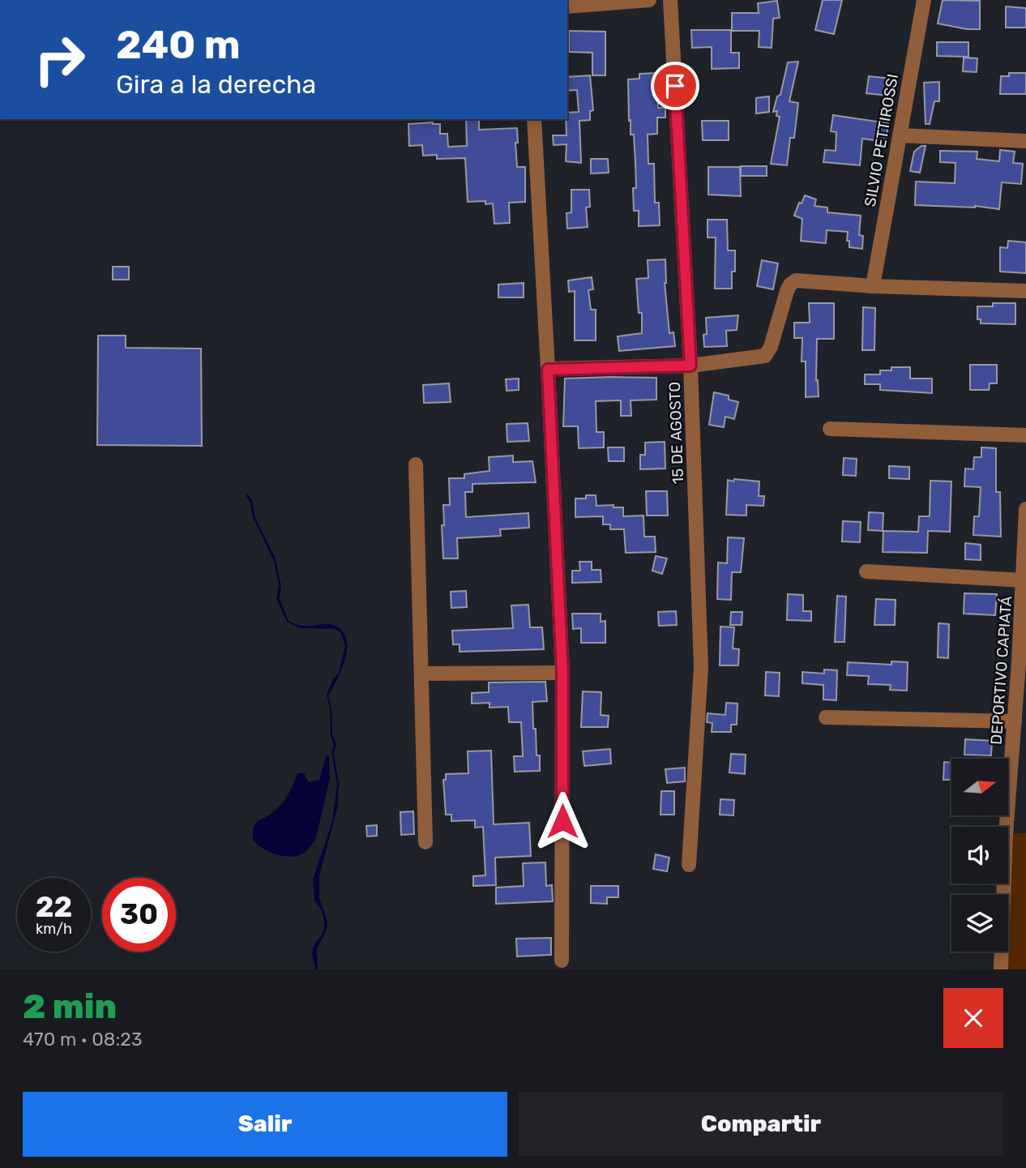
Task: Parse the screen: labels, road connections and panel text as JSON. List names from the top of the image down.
{
  "streets": {
    "street": ["SILVIO PETTIROSSI", "15 DE AGOSTO", "DEPORTIVO CAPIATÁ"]
  },
  "north": "right",
  "page": {
    "turn": ["240 m", "Gira a la derecha"],
    "speed": "22 km/h",
    "limit": "30",
    "heading": ["2 min", "470 m · 08:23"],
    "buttons": ["Salir", "Compartir"]
  }
}
